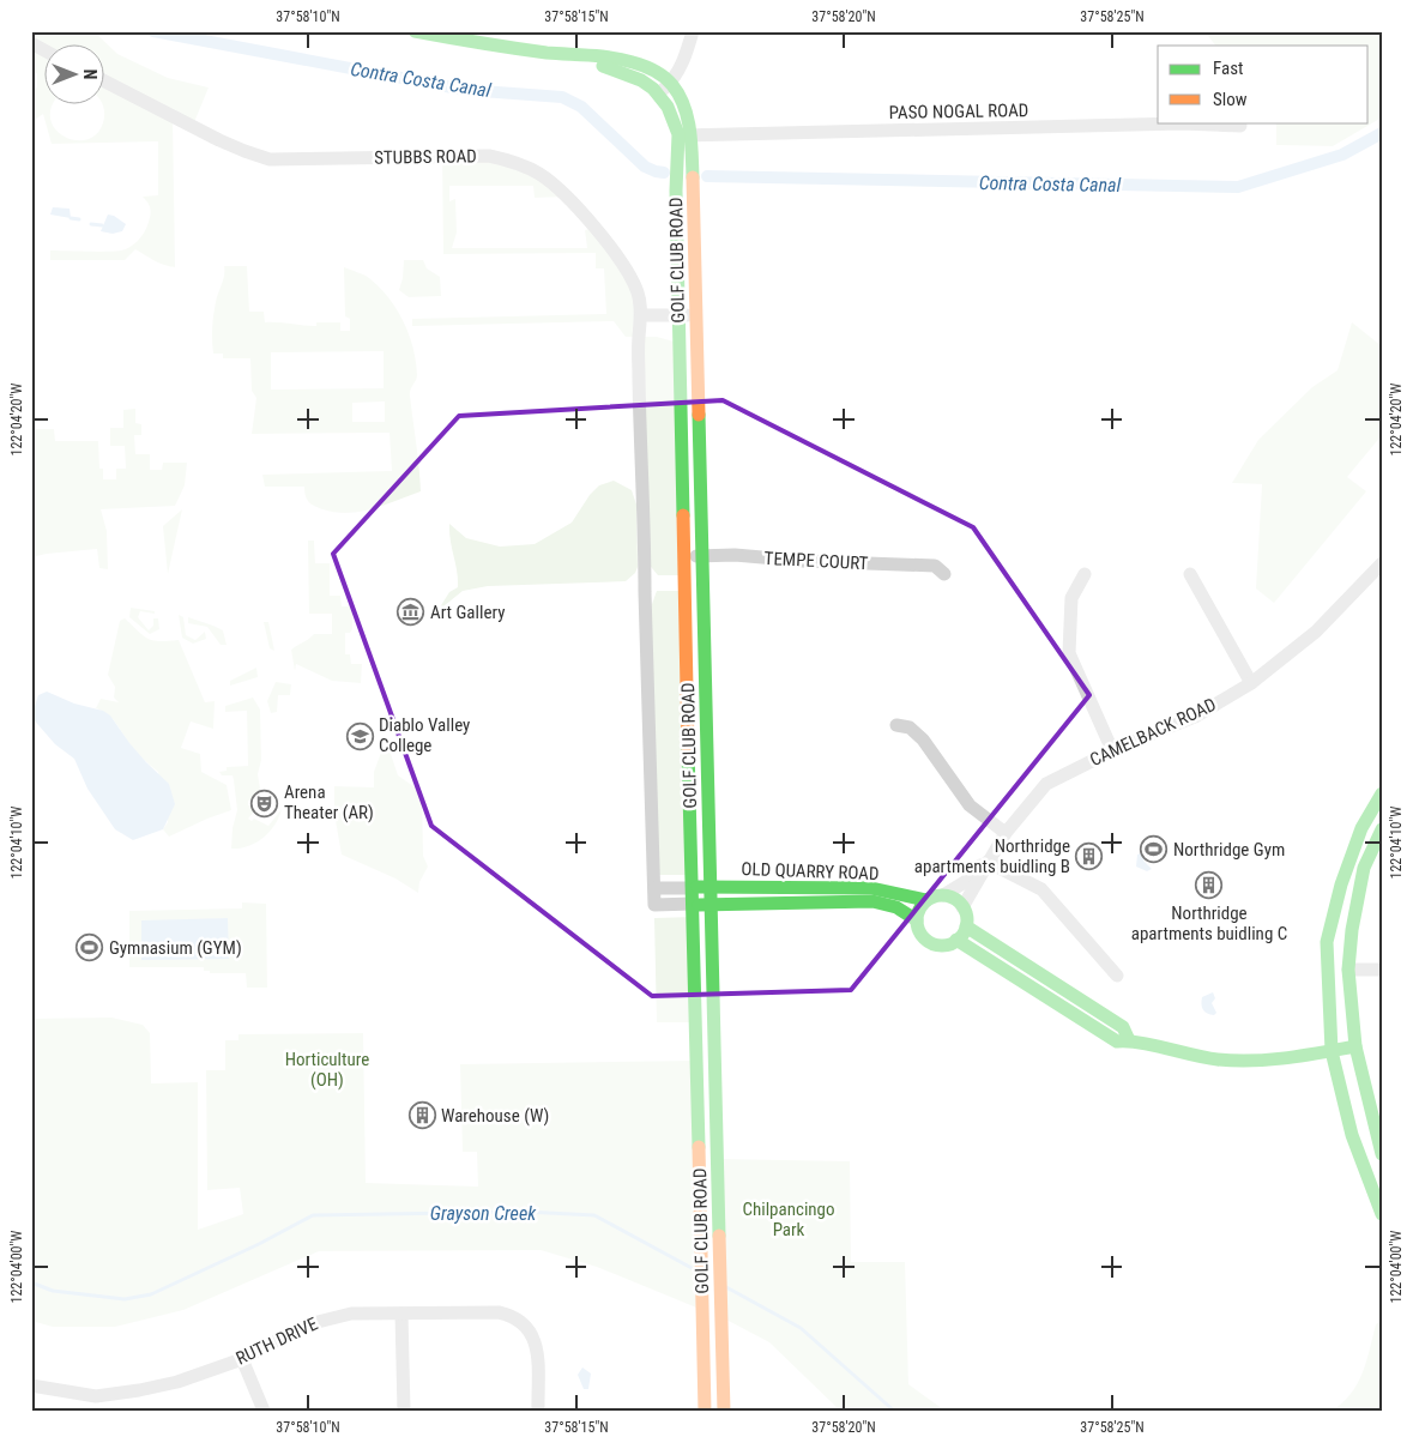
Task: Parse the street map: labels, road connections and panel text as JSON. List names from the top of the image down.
{
  "streets": {
    "street": [
      "PASO NOGAL ROAD",
      "STUBBS ROAD",
      "GOLF CLUB ROAD",
      "TEMPE COURT",
      "CAMELBACK ROAD",
      "OLD QUARRY ROAD",
      "RUTH DRIVE"
    ]
  },
  "crossings": [
    ["PASO NOGAL ROAD", "GOLF CLUB ROAD"],
    ["STUBBS ROAD", "GOLF CLUB ROAD"],
    ["STUBBS ROAD", "OLD QUARRY ROAD"],
    ["GOLF CLUB ROAD", "TEMPE COURT"],
    ["GOLF CLUB ROAD", "OLD QUARRY ROAD"],
    ["CAMELBACK ROAD", "OLD QUARRY ROAD"]
  ],
  "water": ["Contra Costa Canal", "Grayson Creek"],
  "parks": ["Horticulture (OH)", "Chilpancingo Park"],
  "places": {
    "museum": ["Art Gallery"],
    "school or university": ["Diablo Valley College"],
    "theatre": ["Arena Theater (AR)"],
    "sports": ["Northridge Gym", "Gymnasium (GYM)"],
    "building": ["Northridge apartments buidling B", "Northridge apartments buidling C", "Warehouse (W)"]
  },
  "legend": ["Fast", "Slow"],
  "north": "right",
  "coordinates": [
    "37°58'10\"N",
    "37°58'15\"N",
    "37°58'20\"N",
    "37°58'25\"N",
    "122°04'20\"W",
    "122°04'10\"W",
    "122°04'00\"W"
  ]
}
